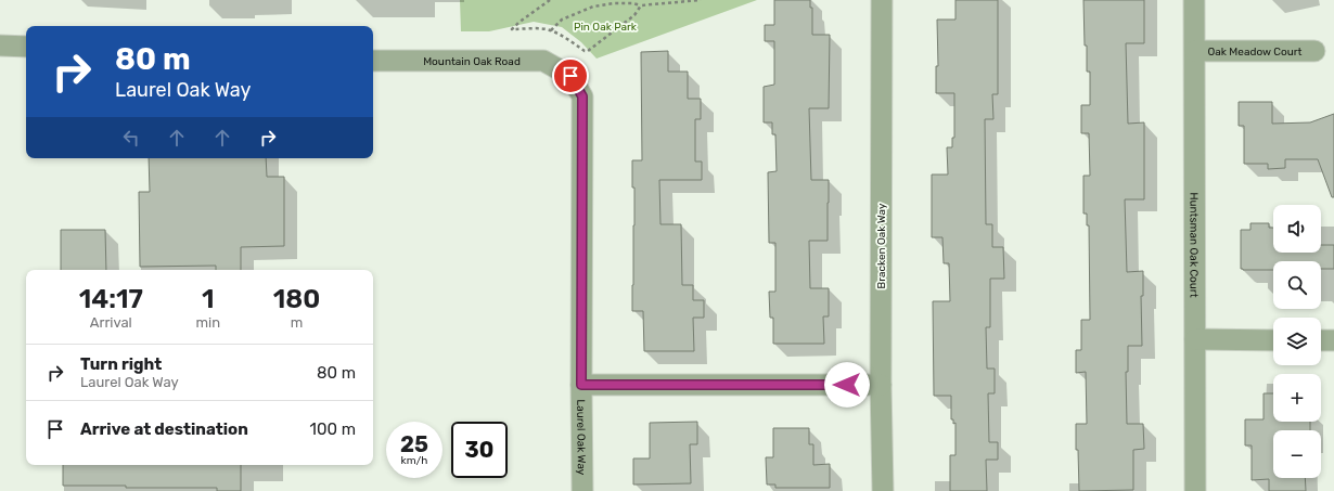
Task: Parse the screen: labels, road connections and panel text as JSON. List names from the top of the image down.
{
  "streets": {
    "street": [
      "Oak Meadow Court",
      "Mountain Oak Road",
      "Huntsman Oak Court",
      "Bracken Oak Way",
      "Laurel Oak Way"
    ]
  },
  "crossings": [
    ["Oak Meadow Court", "Huntsman Oak Court"],
    ["Mountain Oak Road", "Laurel Oak Way"]
  ],
  "parks": ["Pin Oak Park"],
  "page": {
    "turn": ["80 m", "Laurel Oak Way"],
    "map_buttons": ["+", "−"],
    "eta": [
      "14:17",
      "Arrival",
      "1",
      "min",
      "180",
      "m"
    ],
    "list": [
      {
        "name": "Turn right",
        "note": "Laurel Oak Way",
        "value": "80 m"
      },
      {
        "name": "Arrive at destination",
        "value": "100 m"
      }
    ],
    "speed": "25 km/h",
    "limit": "30"
  }
}
